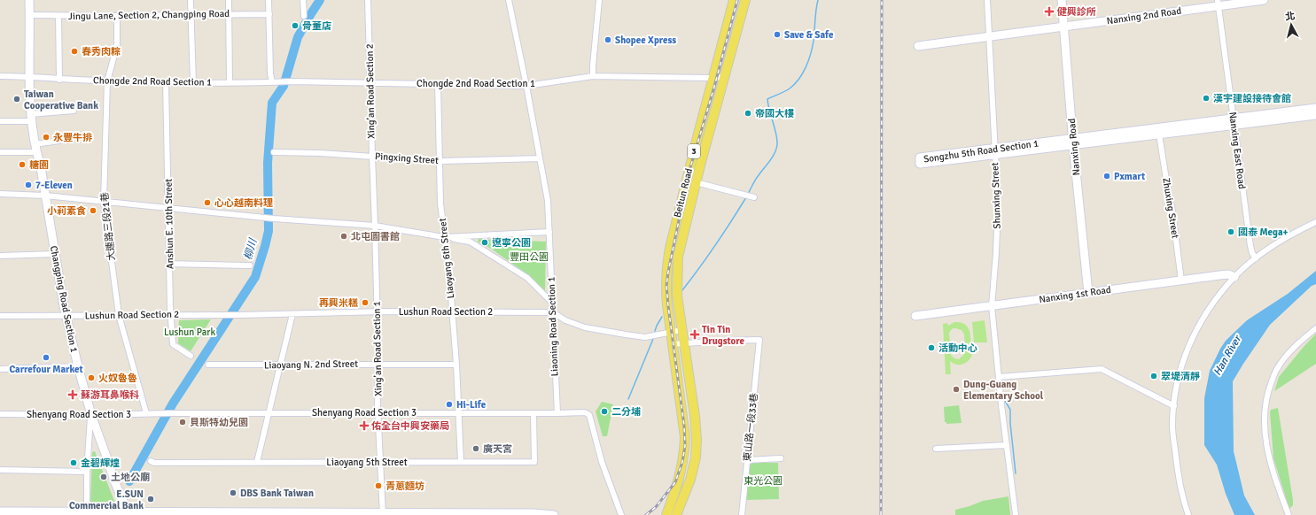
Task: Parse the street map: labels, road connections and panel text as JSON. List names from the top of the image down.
{
  "streets": {
    "main road": ["3", "Beitun Road"],
    "street": [
      "Jingu Lane, Section 2, Changping Road",
      "Nanxing 2nd Road",
      "Chongde 2nd Road Section 1",
      "Xing’an Road Section 2",
      "Nanxing Road",
      "Nanxing East Road",
      "Songzhu 5th Road Section 1",
      "Pingxing Street",
      "Shunxing Street",
      "Zhuxing Street",
      "Anshun E. 10th Street",
      "大連路三段21巷",
      "Liaoyang 6th Street",
      "Nanxing 1st Road",
      "Changping Road Section 1",
      "Lushun Road Section 2",
      "Liaoning Road Section 1",
      "Xing’an Road Section 1",
      "Liaoyang N. 2nd Street",
      "Shenyang Road Section 3",
      "東山路一段33巷",
      "Liaoyang 5th Street"
    ]
  },
  "crossings": [
    ["Jingu Lane, Section 2, Changping Road", "大連路三段21巷"],
    ["Jingu Lane, Section 2, Changping Road", "Changping Road Section 1"],
    ["Nanxing 2nd Road", "Nanxing Road"],
    ["Nanxing 2nd Road", "Nanxing East Road"],
    ["Nanxing 2nd Road", "Shunxing Street"],
    ["Chongde 2nd Road Section 1", "Xing’an Road Section 2"],
    ["Chongde 2nd Road Section 1", "Beitun Road"],
    ["Chongde 2nd Road Section 1", "Anshun E. 10th Street"],
    ["Chongde 2nd Road Section 1", "大連路三段21巷"],
    ["Chongde 2nd Road Section 1", "Liaoyang 6th Street"],
    ["Chongde 2nd Road Section 1", "Changping Road Section 1"],
    ["Chongde 2nd Road Section 1", "Liaoning Road Section 1"],
    ["Xing’an Road Section 2", "Pingxing Street"],
    ["Xing’an Road Section 2", "Xing’an Road Section 1"],
    ["Nanxing Road", "Songzhu 5th Road Section 1"],
    ["Nanxing Road", "Nanxing 1st Road"],
    ["Nanxing East Road", "Songzhu 5th Road Section 1"],
    ["3", "Beitun Road"],
    ["3", "東山路一段33巷"],
    ["Songzhu 5th Road Section 1", "Shunxing Street"],
    ["Songzhu 5th Road Section 1", "Zhuxing Street"],
    ["Pingxing Street", "Liaoyang 6th Street"],
    ["Pingxing Street", "Liaoning Road Section 1"],
    ["Shunxing Street", "Nanxing 1st Road"],
    ["Zhuxing Street", "Nanxing 1st Road"],
    ["Anshun E. 10th Street", "Lushun Road Section 2"],
    ["大連路三段21巷", "Lushun Road Section 2"],
    ["大連路三段21巷", "Shenyang Road Section 3"],
    ["Liaoyang 6th Street", "Lushun Road Section 2"],
    ["Liaoyang 6th Street", "Liaoyang N. 2nd Street"],
    ["Liaoyang 6th Street", "Shenyang Road Section 3"],
    ["Liaoyang 6th Street", "Liaoyang 5th Street"],
    ["Changping Road Section 1", "Lushun Road Section 2"],
    ["Changping Road Section 1", "Shenyang Road Section 3"],
    ["Lushun Road Section 2", "Liaoning Road Section 1"],
    ["Lushun Road Section 2", "Xing’an Road Section 1"],
    ["Liaoning Road Section 1", "Shenyang Road Section 3"],
    ["Xing’an Road Section 1", "Liaoyang N. 2nd Street"],
    ["Xing’an Road Section 1", "Shenyang Road Section 3"],
    ["Xing’an Road Section 1", "Liaoyang 5th Street"],
    ["Shenyang Road Section 3", "Liaoyang 5th Street"]
  ],
  "water": ["柳川", "Han River"],
  "parks": ["豐田公園", "Lushun Park", "東光公園"],
  "places": {
    "health": [
      "健興診所",
      "Tin Tin Drugstore",
      "蘇游耳鼻喉科",
      "佑全台中興安藥局"
    ],
    "other": [
      "骨董店",
      "Save & Safe",
      "Shopee Xpress",
      "春秀肉粽",
      "漢宇建設接待會館",
      "Taiwan Cooperative Bank",
      "帝國大樓",
      "永豐牛排",
      "糖園",
      "Pxmart",
      "7-Eleven",
      "心心越南料理",
      "小莉素食",
      "國泰 Mega+",
      "北屯圖書館",
      "遼寧公園",
      "再興米糕",
      "活動中心",
      "Carrefour Market",
      "翠堤清靜",
      "火奴魯魯",
      "Dung-Guang Elementary School",
      "Hi-Life",
      "二分埔",
      "貝斯特幼兒園",
      "廣天宮",
      "金碧輝煌",
      "土地公廟",
      "青蔥麵坊",
      "DBS Bank Taiwan",
      "E.SUN Commercial Bank"
    ]
  },
  "north": "top"
}
